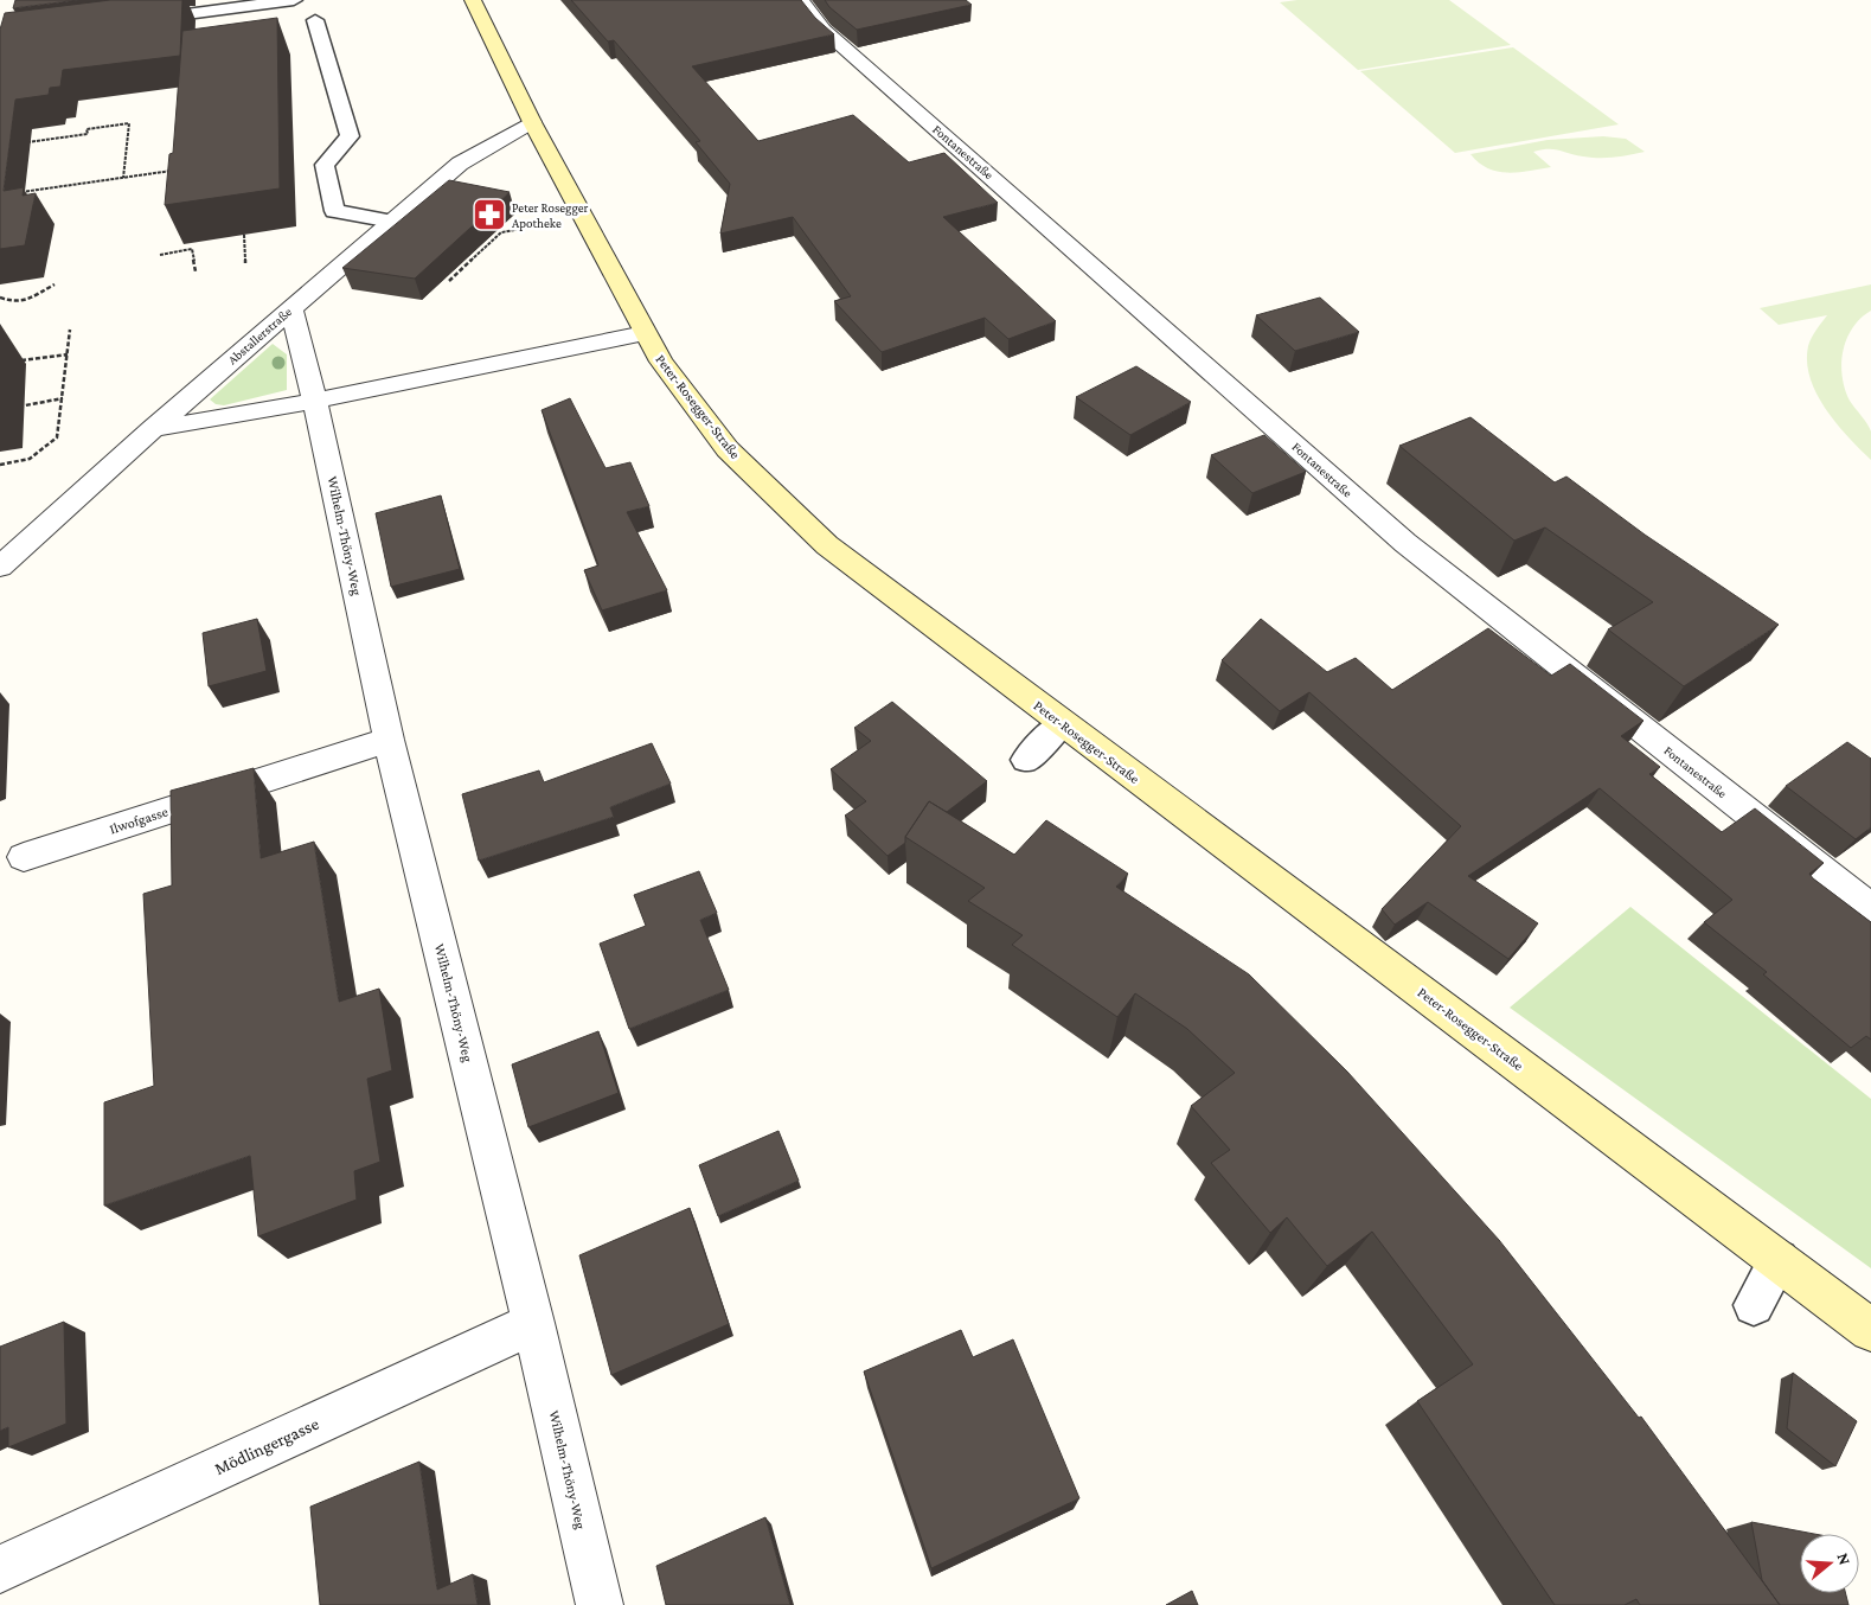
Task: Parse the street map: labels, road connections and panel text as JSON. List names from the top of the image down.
{
  "streets": {
    "main road": ["Peter-Rosegger-Straße"],
    "street": [
      "Fontanestraße",
      "Abstallerstraße",
      "Wilhelm-Thöny-Weg",
      "Ilwofgasse",
      "Mödlingergasse"
    ]
  },
  "crossings": [
    ["Abstallerstraße", "Peter-Rosegger-Straße"],
    ["Abstallerstraße", "Wilhelm-Thöny-Weg"],
    ["Wilhelm-Thöny-Weg", "Ilwofgasse"],
    ["Wilhelm-Thöny-Weg", "Mödlingergasse"]
  ],
  "places": {
    "pharmacy": ["Peter Rosegger Apotheke"]
  },
  "north": "right"
}
